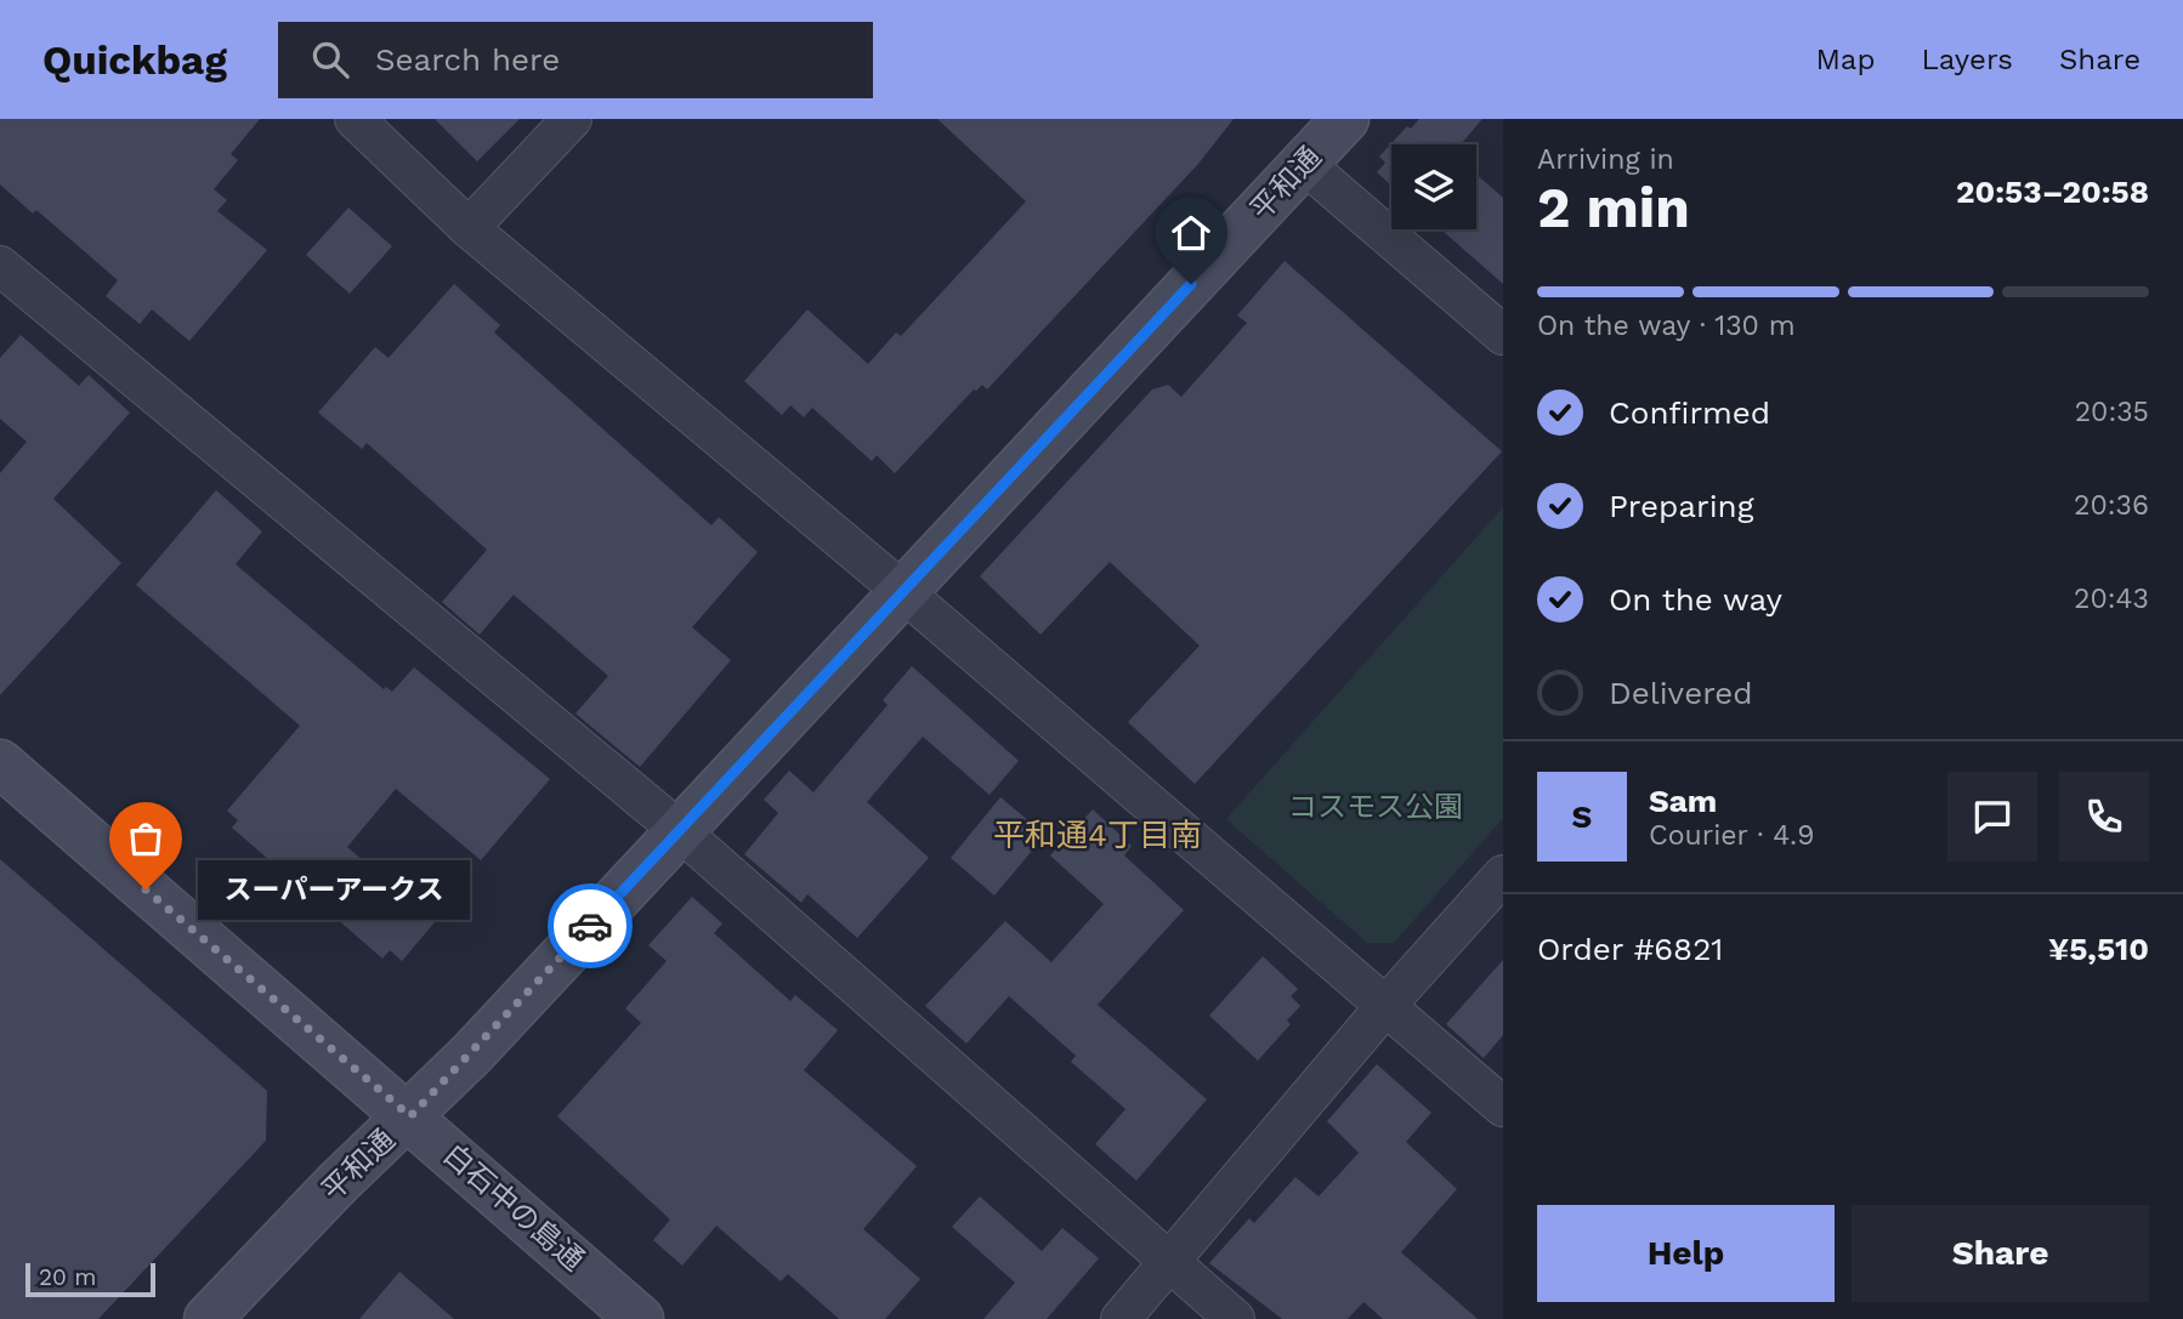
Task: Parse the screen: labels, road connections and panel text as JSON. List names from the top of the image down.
{
  "streets": {
    "street": ["平和通", "白石中の島通"]
  },
  "crossings": [
    ["平和通", "白石中の島通"]
  ],
  "districts": ["平和通4丁目南"],
  "parks": ["コスモス公園"],
  "places": ["スーパーアークス"],
  "scale_bar": "20 m",
  "page": {
    "header": "Quickbag",
    "search": "Search here",
    "nav": ["Map", "Layers", "Share"],
    "heading": ["2 min", "Arriving in", "20:53–20:58"],
    "panel": [
      "Sam",
      "Courier · 4.9",
      "Order #6821",
      "¥5,510"
    ],
    "bar": "On the way · 130 m",
    "list": [
      ["Confirmed", "20:35"],
      ["Preparing", "20:36"],
      ["On the way", "20:43"],
      "Delivered"
    ],
    "round": "S",
    "bubble": "スーパーアークス",
    "buttons": ["Help", "Share"],
    "scale": "20 m"
  }
}
